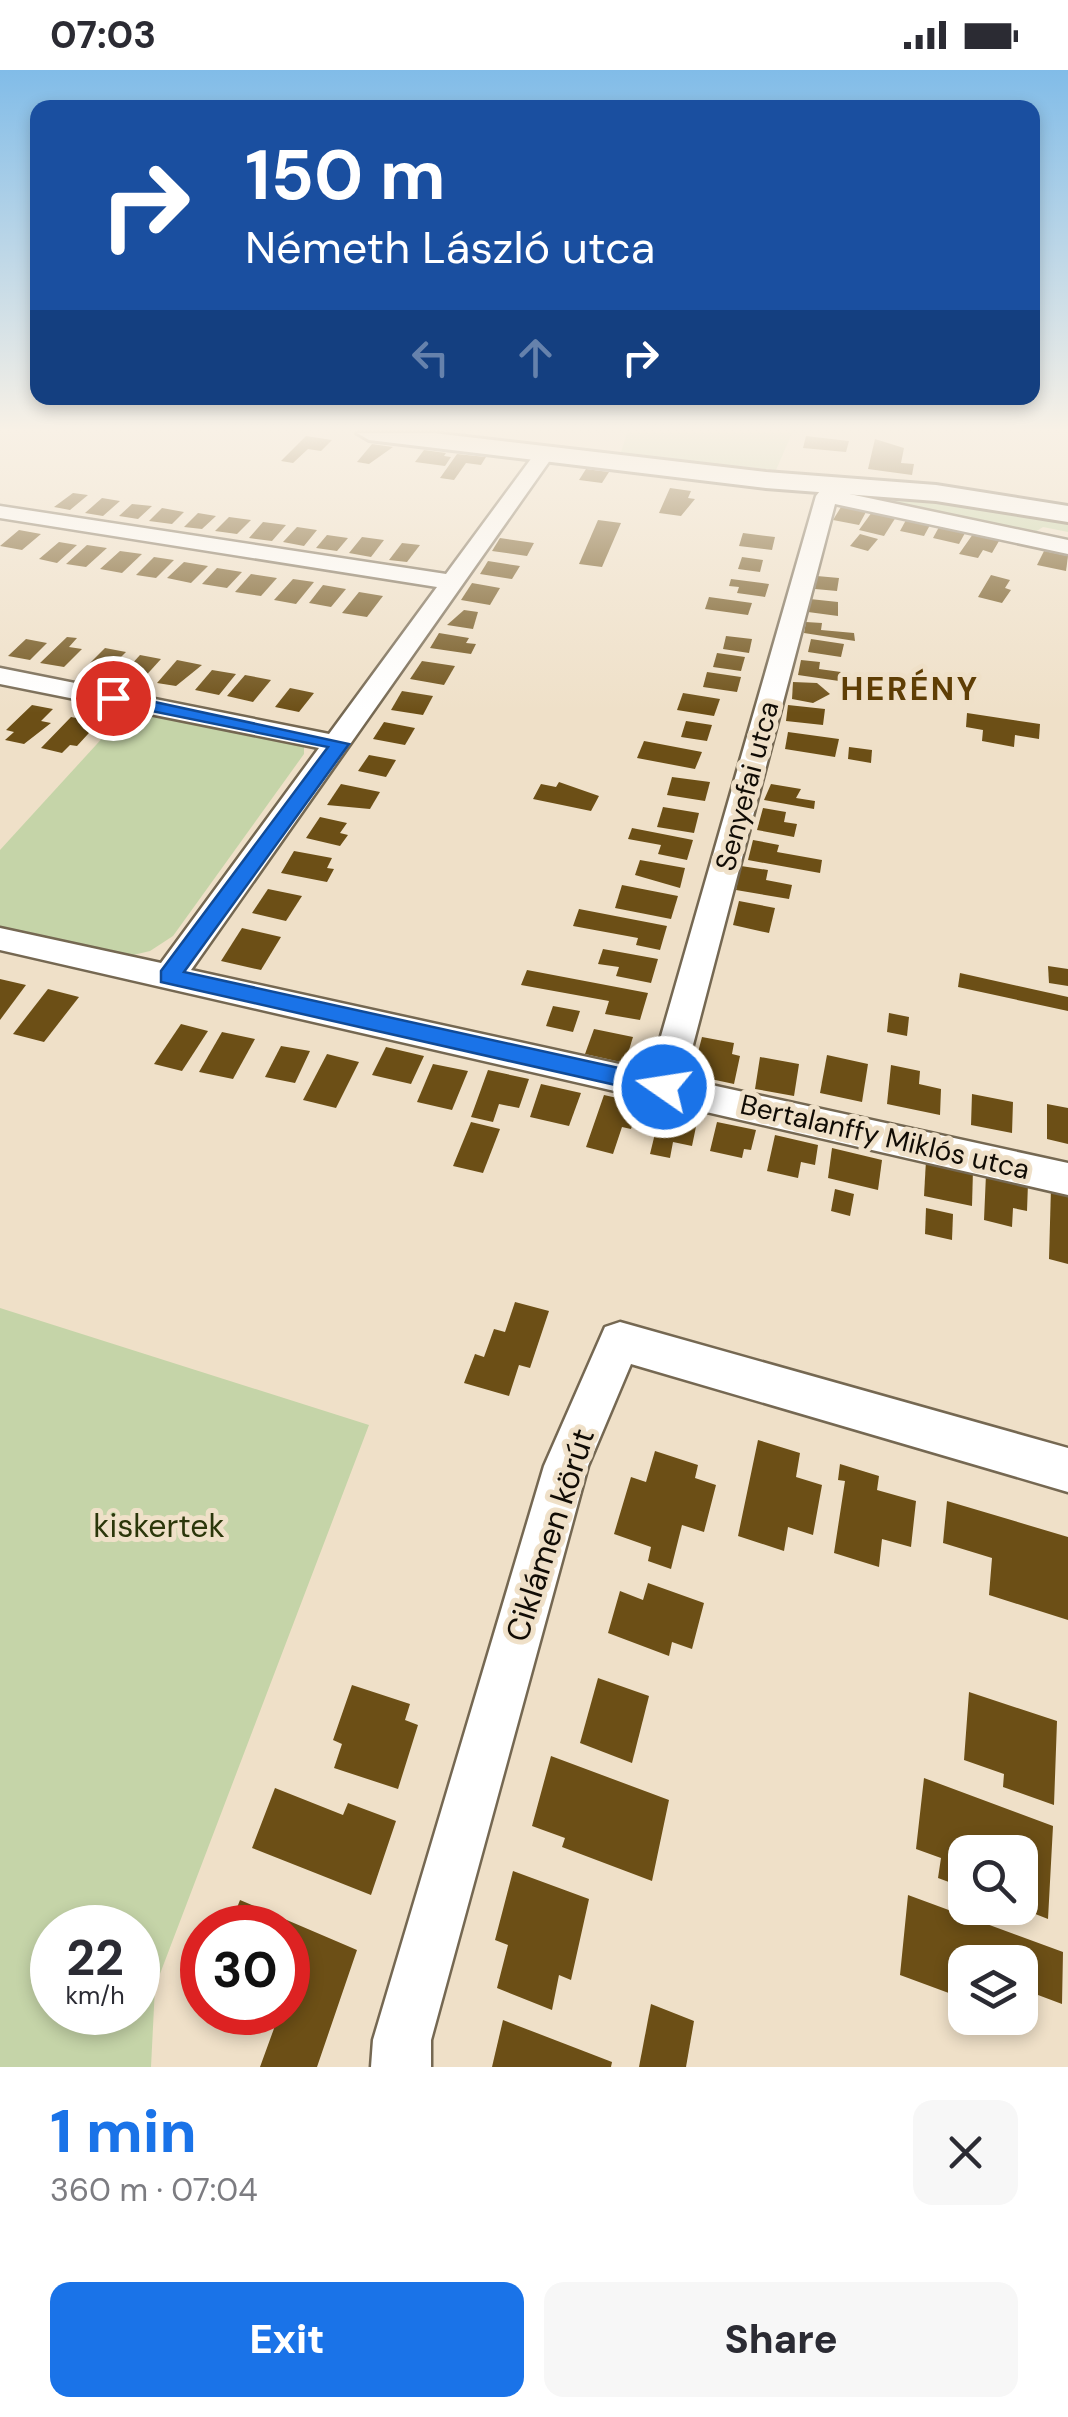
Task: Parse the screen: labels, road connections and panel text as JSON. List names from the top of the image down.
{
  "streets": {
    "street": ["Senyefai utca", "Bertalanffy Miklós utca", "Ciklámen körút"]
  },
  "crossings": [
    ["Senyefai utca", "Bertalanffy Miklós utca"]
  ],
  "districts": ["HERÉNY"],
  "parks": ["kiskertek"],
  "page": {
    "status": "07:03",
    "turn": ["150 m", "Németh László utca"],
    "speed": "22 km/h",
    "limit": "30",
    "heading": ["1 min", "360 m · 07:04"],
    "buttons": ["Exit", "Share"]
  }
}
